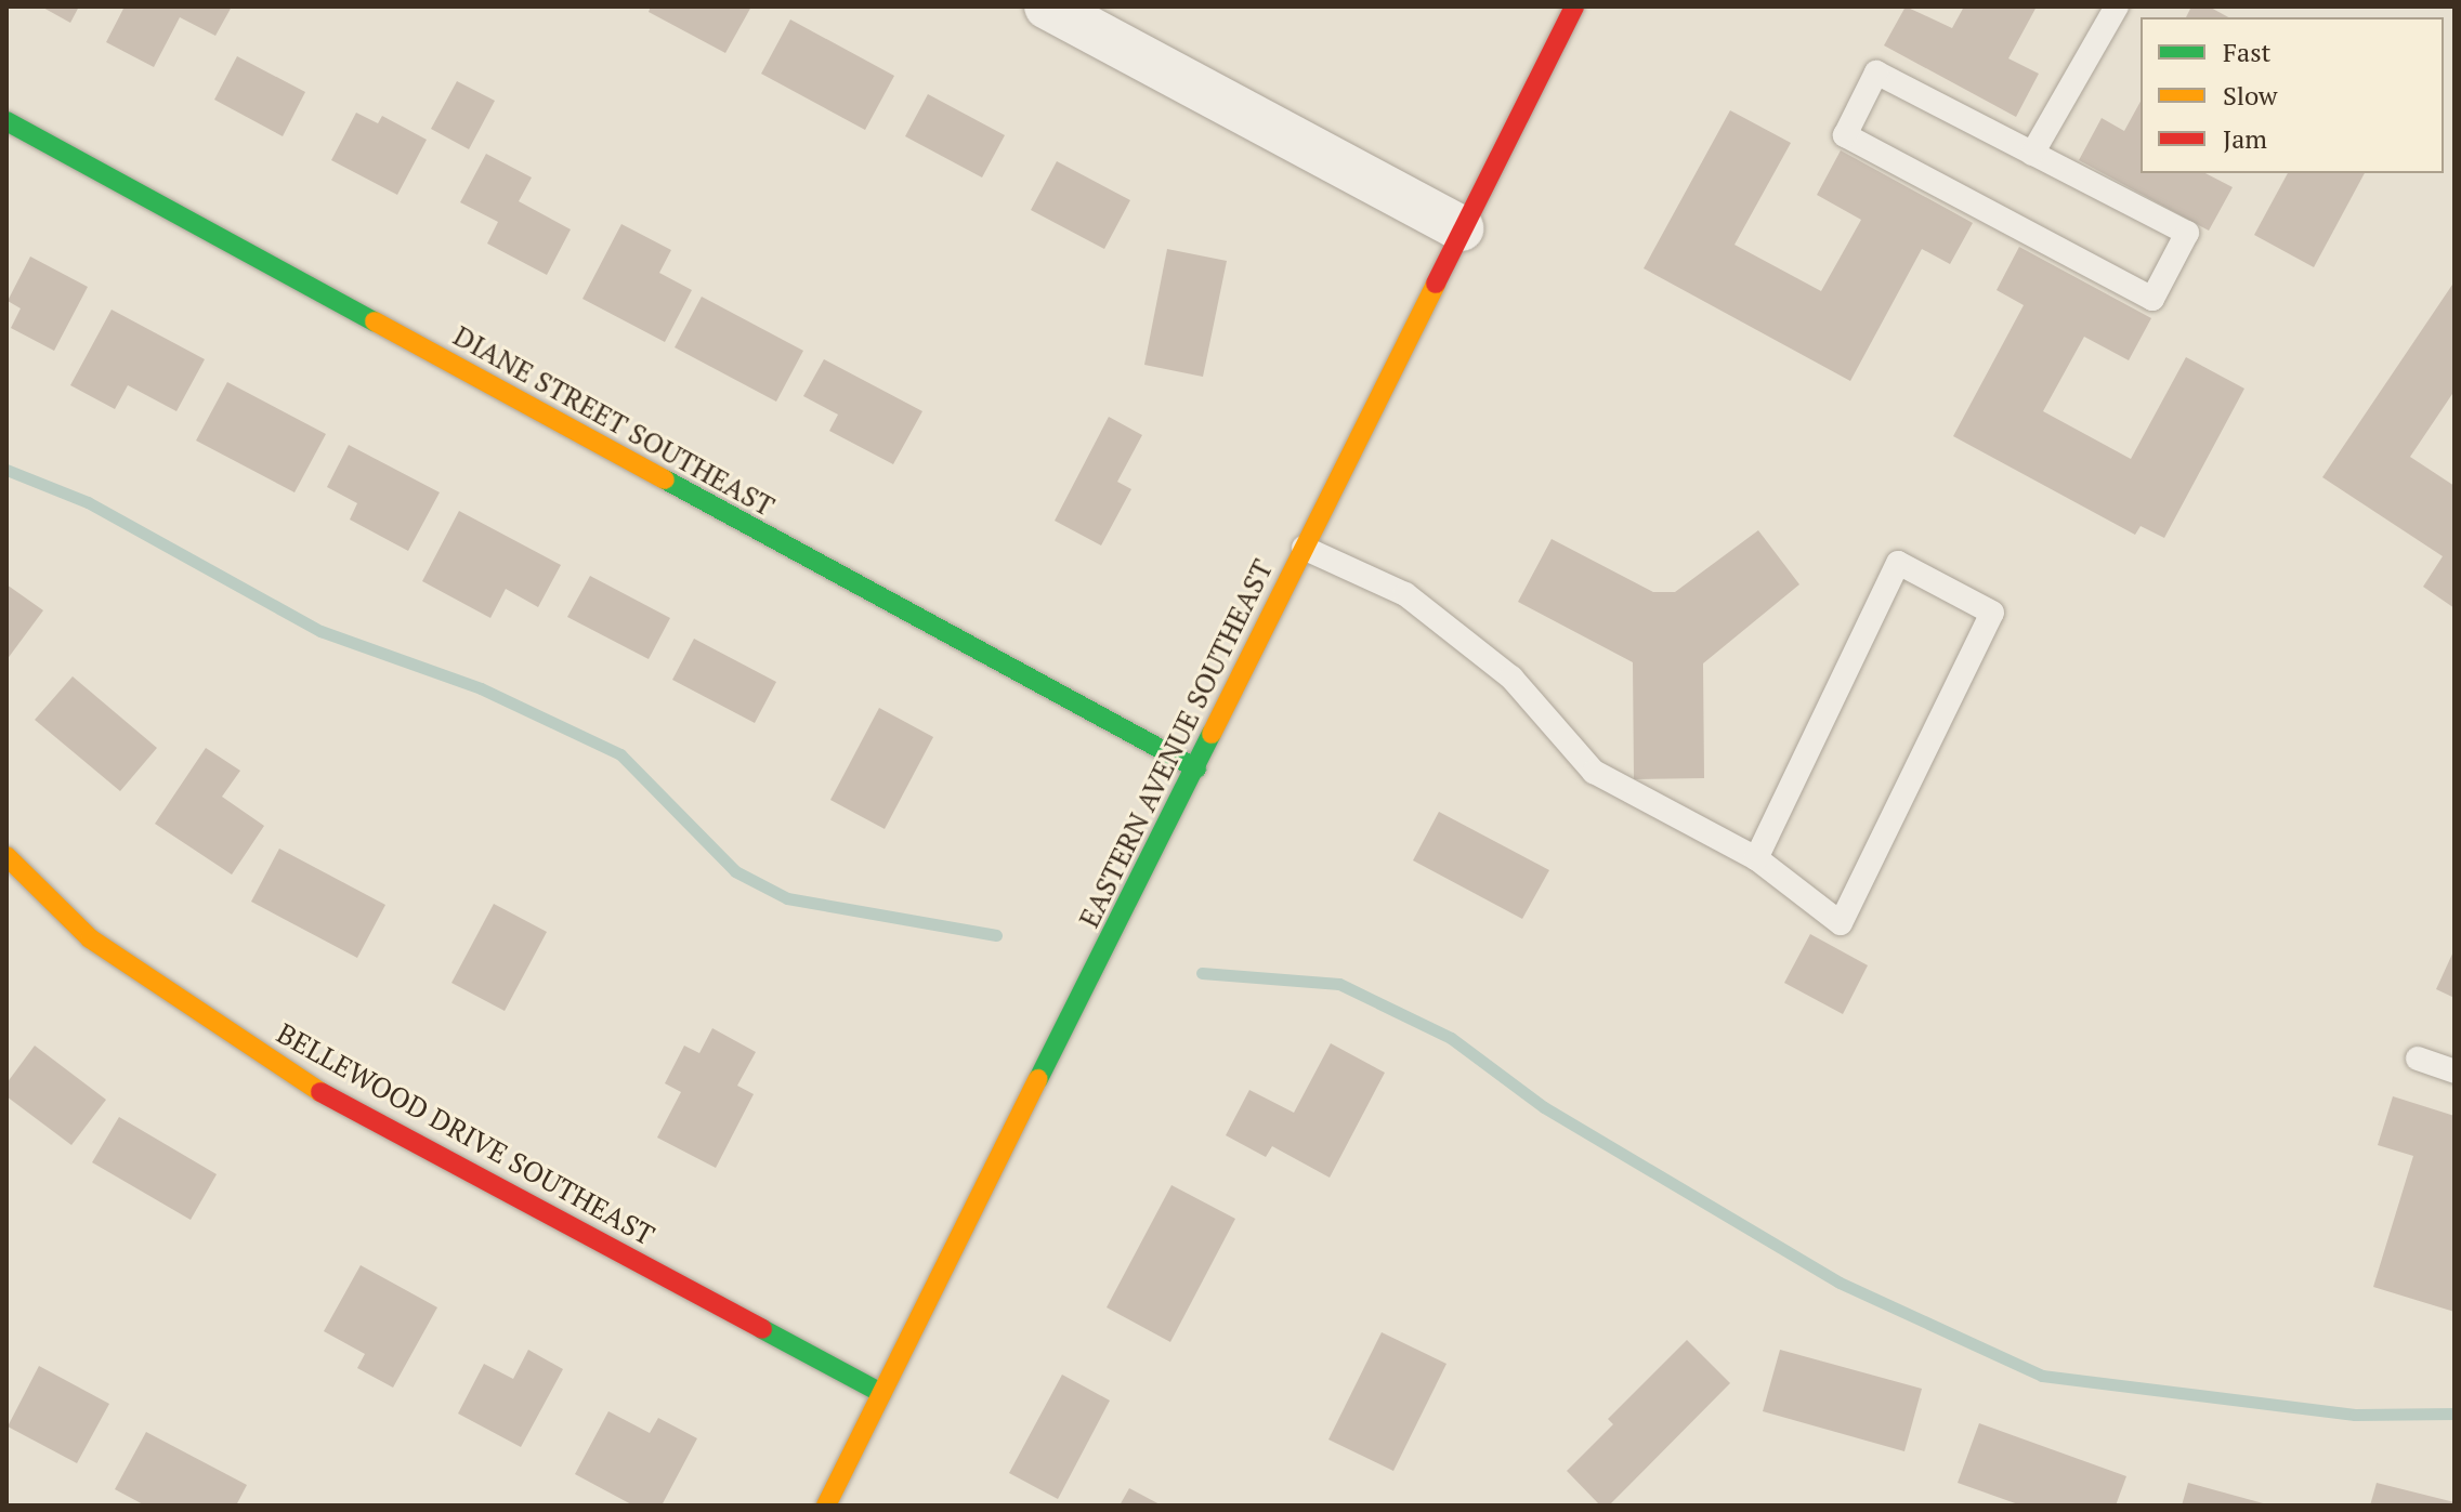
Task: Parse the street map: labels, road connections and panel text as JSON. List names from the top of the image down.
{
  "streets": {
    "street": ["DIANE STREET SOUTHEAST", "EASTERN AVENUE SOUTHEAST", "BELLEWOOD DRIVE SOUTHEAST"]
  },
  "crossings": [
    ["DIANE STREET SOUTHEAST", "EASTERN AVENUE SOUTHEAST"],
    ["EASTERN AVENUE SOUTHEAST", "BELLEWOOD DRIVE SOUTHEAST"]
  ],
  "legend": ["Fast", "Slow", "Jam"]
}
